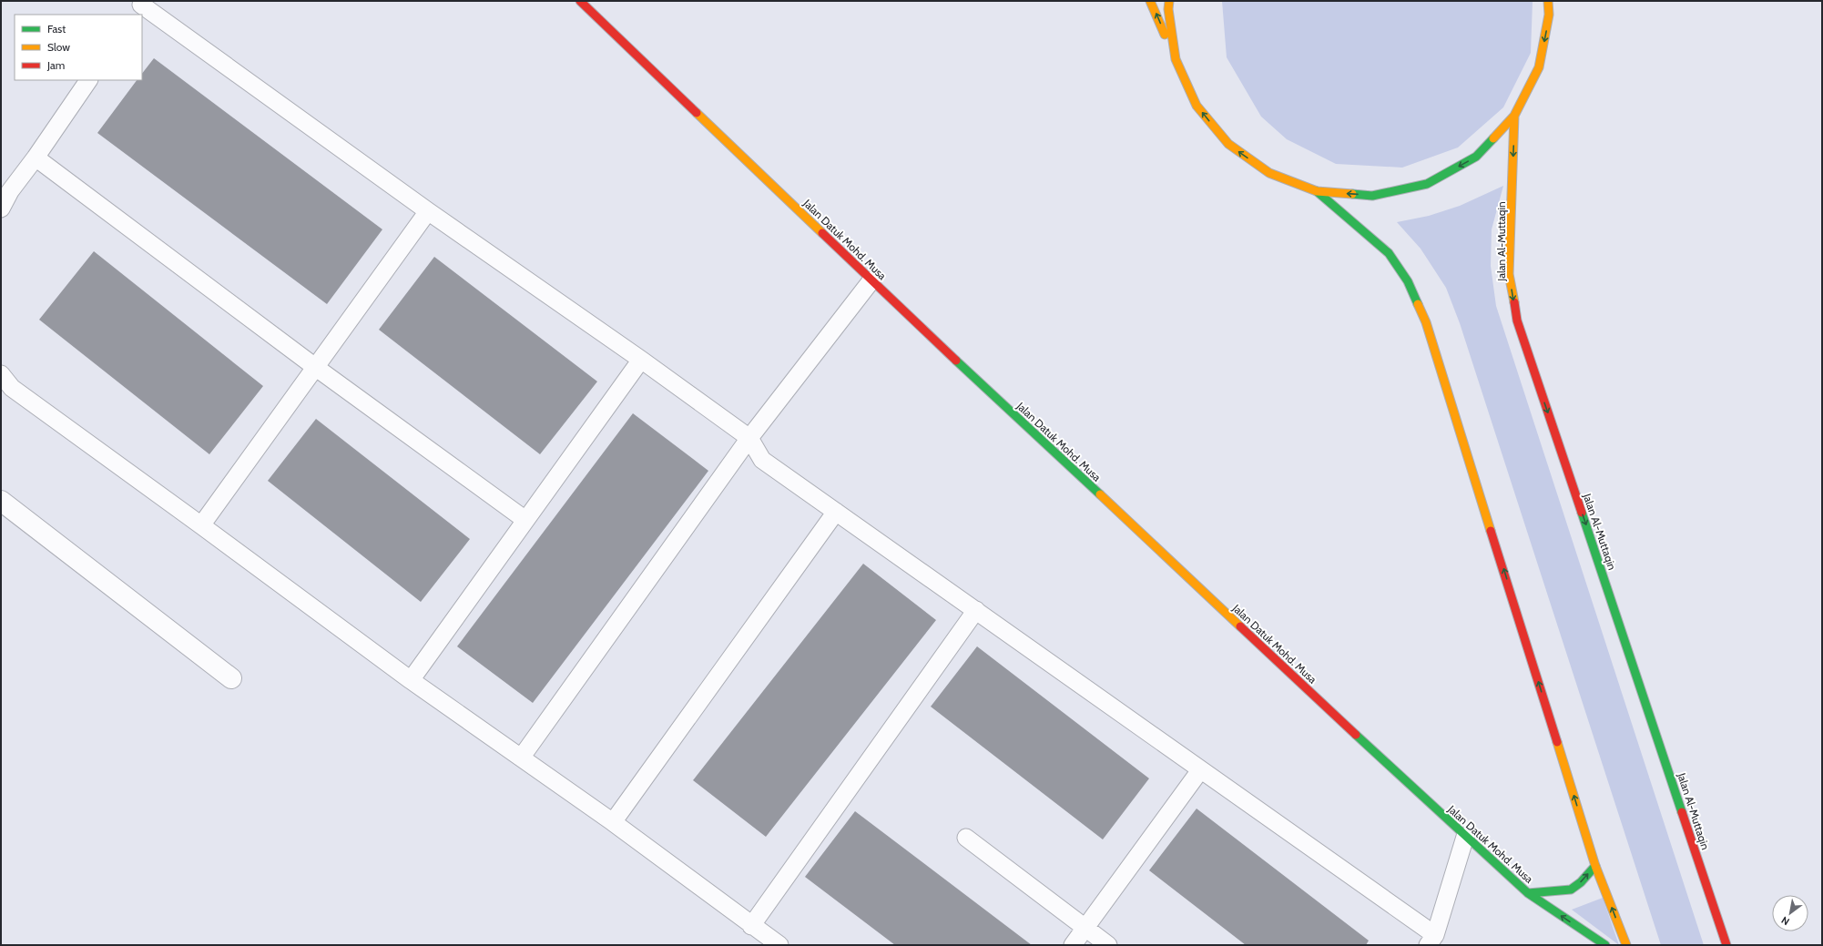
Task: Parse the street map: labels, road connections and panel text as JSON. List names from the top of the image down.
{
  "streets": {
    "main road": ["Jalan Datuk Mohd. Musa", "Jalan Al-Muttaqin"]
  },
  "one_way": ["Jalan Al-Muttaqin"],
  "legend": ["Fast", "Slow", "Jam"],
  "north": "bottom left"
}
